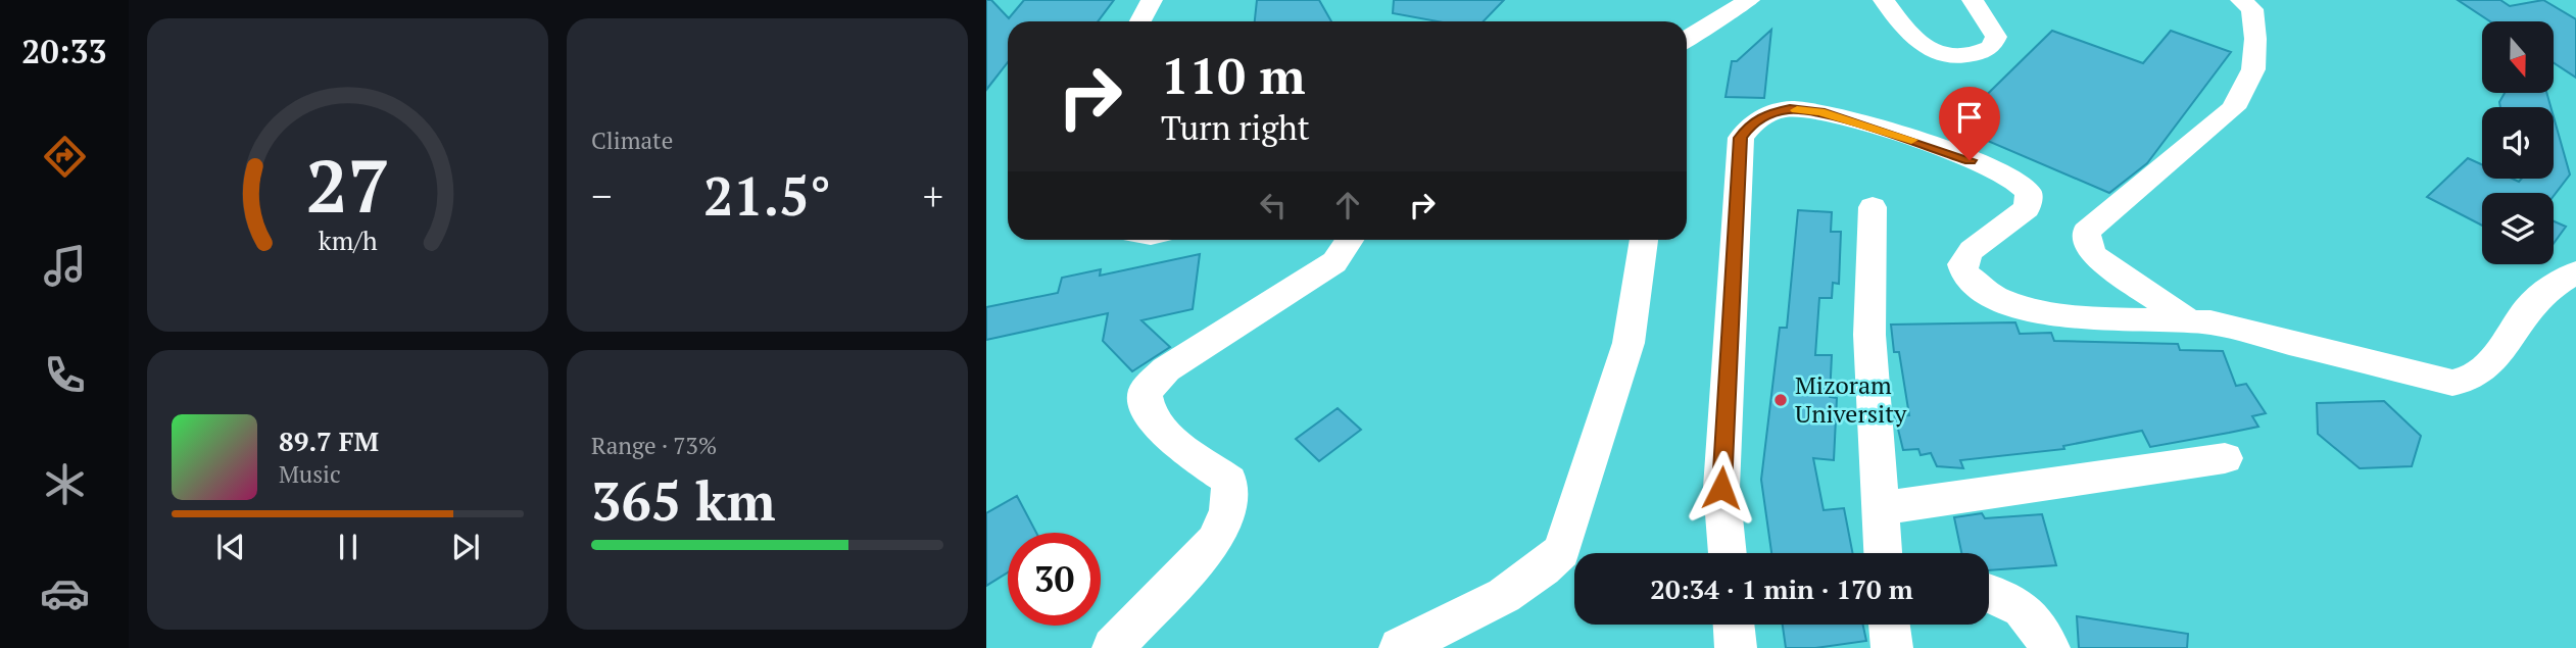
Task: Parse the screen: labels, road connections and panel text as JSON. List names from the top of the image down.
{
  "places": ["Mizoram University"],
  "north": "bottom",
  "page": {
    "tabs": "20:33",
    "tile": [
      "Climate",
      ["Range · 73%", "365 km"]
    ],
    "turn": ["110 m", "Turn right"],
    "heat": ["−", "21.5°", "+"],
    "song": ["89.7 FM", "Music"],
    "limit": "30",
    "trip": "20:34 · 1 min · 170 m",
    "gauge": ["27", "km/h"]
  }
}
